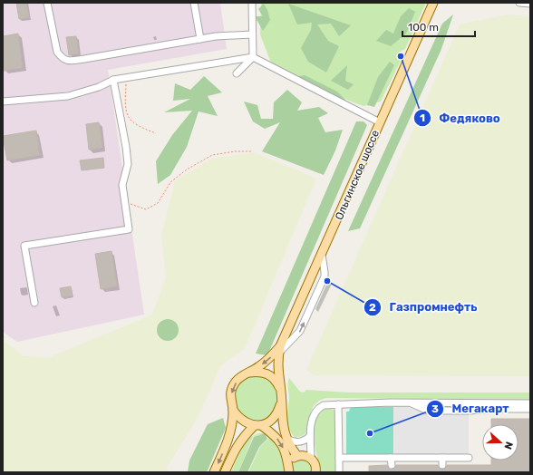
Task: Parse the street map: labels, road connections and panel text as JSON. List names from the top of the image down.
{
  "streets": {
    "main road": ["Ольгинское шоссе"]
  },
  "places": ["Федяково", "Газпромнефть", "Мегакарт"],
  "scale_bar": "100 m",
  "north": "right"
}
